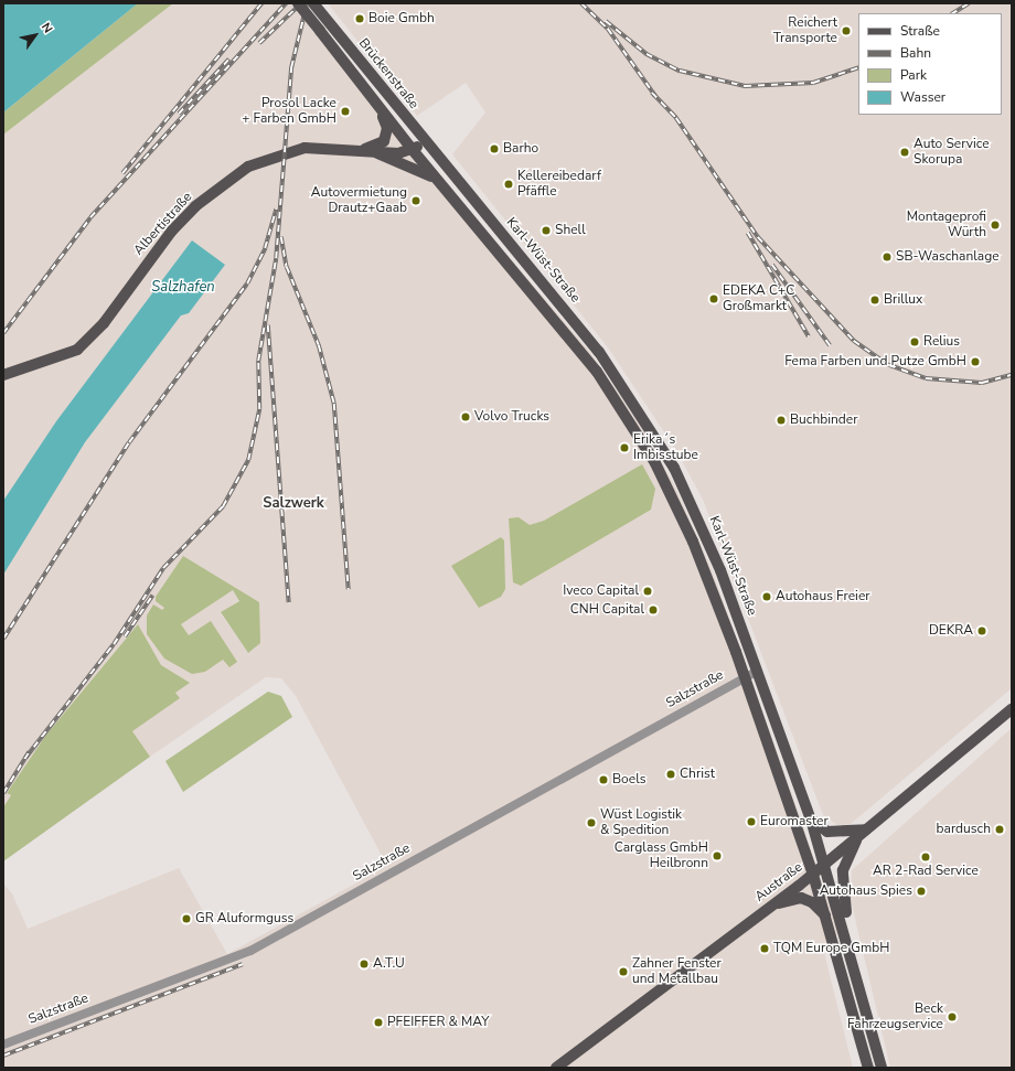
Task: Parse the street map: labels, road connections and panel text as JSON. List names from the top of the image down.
{
  "streets": {
    "main road": [
      "Brückenstraße",
      "Albertistraße",
      "Karl-Wüst-Straße",
      "Austraße"
    ],
    "street": ["Salzstraße"]
  },
  "crossings": [
    ["Brückenstraße", "Albertistraße"],
    ["Brückenstraße", "Karl-Wüst-Straße"],
    ["Albertistraße", "Karl-Wüst-Straße"],
    ["Karl-Wüst-Straße", "Salzstraße"],
    ["Karl-Wüst-Straße", "Austraße"]
  ],
  "districts": ["Salzwerk"],
  "water": ["Salzhafen"],
  "places": [
    "Boie Gmbh",
    "Reichert Transporte",
    "Prosol Lacke + Farben GmbH",
    "Barho",
    "Auto Service Skorupa",
    "Kellereibedarf Pfäffle",
    "Autovermietung Drautz+Gaab",
    "Montageprofi Würth",
    "Shell",
    "SB-Waschanlage",
    "EDEKA C+C Großmarkt",
    "Brillux",
    "Relius",
    "Fema Farben und Putze GmbH",
    "Volvo Trucks",
    "Buchbinder",
    "Erika´s Imbisstube",
    "Iveco Capital",
    "Autohaus Freier",
    "CNH Capital",
    "DEKRA",
    "Christ",
    "Boels",
    "Euromaster",
    "Wüst Logistik & Spedition",
    "bardusch",
    "Carglass GmbH Heilbronn",
    "AR 2-Rad Service",
    "Autohaus Spies",
    "GR Aluformguss",
    "TQM Europe GmbH",
    "A.T.U",
    "Zahner Fenster und Metallbau",
    "Beck Fahrzeugservice",
    "PFEIFFER & MAY"
  ],
  "legend": [
    "Straße",
    "Bahn",
    "Park",
    "Wasser"
  ],
  "north": "top right"
}
